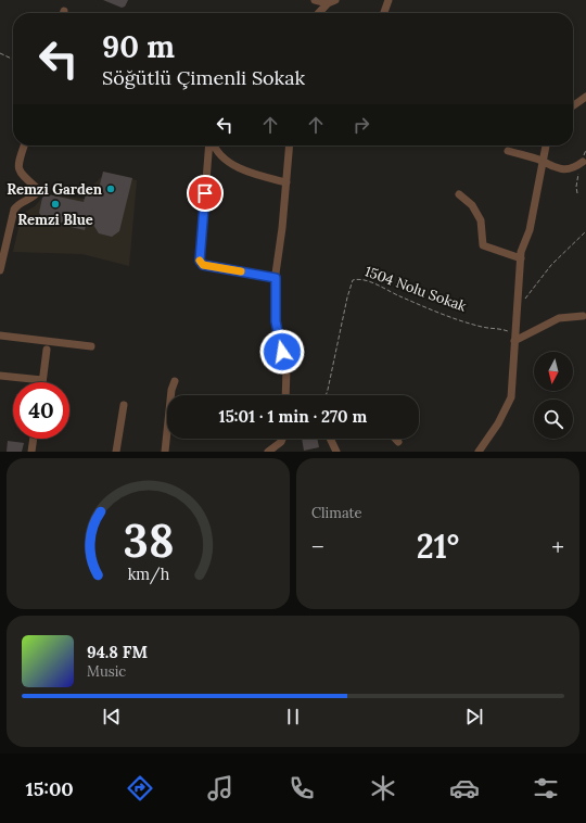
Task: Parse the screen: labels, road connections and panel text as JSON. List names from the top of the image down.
{
  "streets": {
    "path": ["1504 Nolu Sokak"]
  },
  "places": ["Remzi Garden", "Remzi Blue"],
  "north": "bottom",
  "page": {
    "turn": ["90 m", "Söğütlü Çimenli Sokak"],
    "limit": "40",
    "trip": "15:01 · 1 min · 270 m",
    "tile": "Climate",
    "heat": ["−", "21°", "+"],
    "song": ["94.8 FM", "Music"],
    "tabs": "15:00",
    "gauge": ["38", "km/h"]
  }
}
